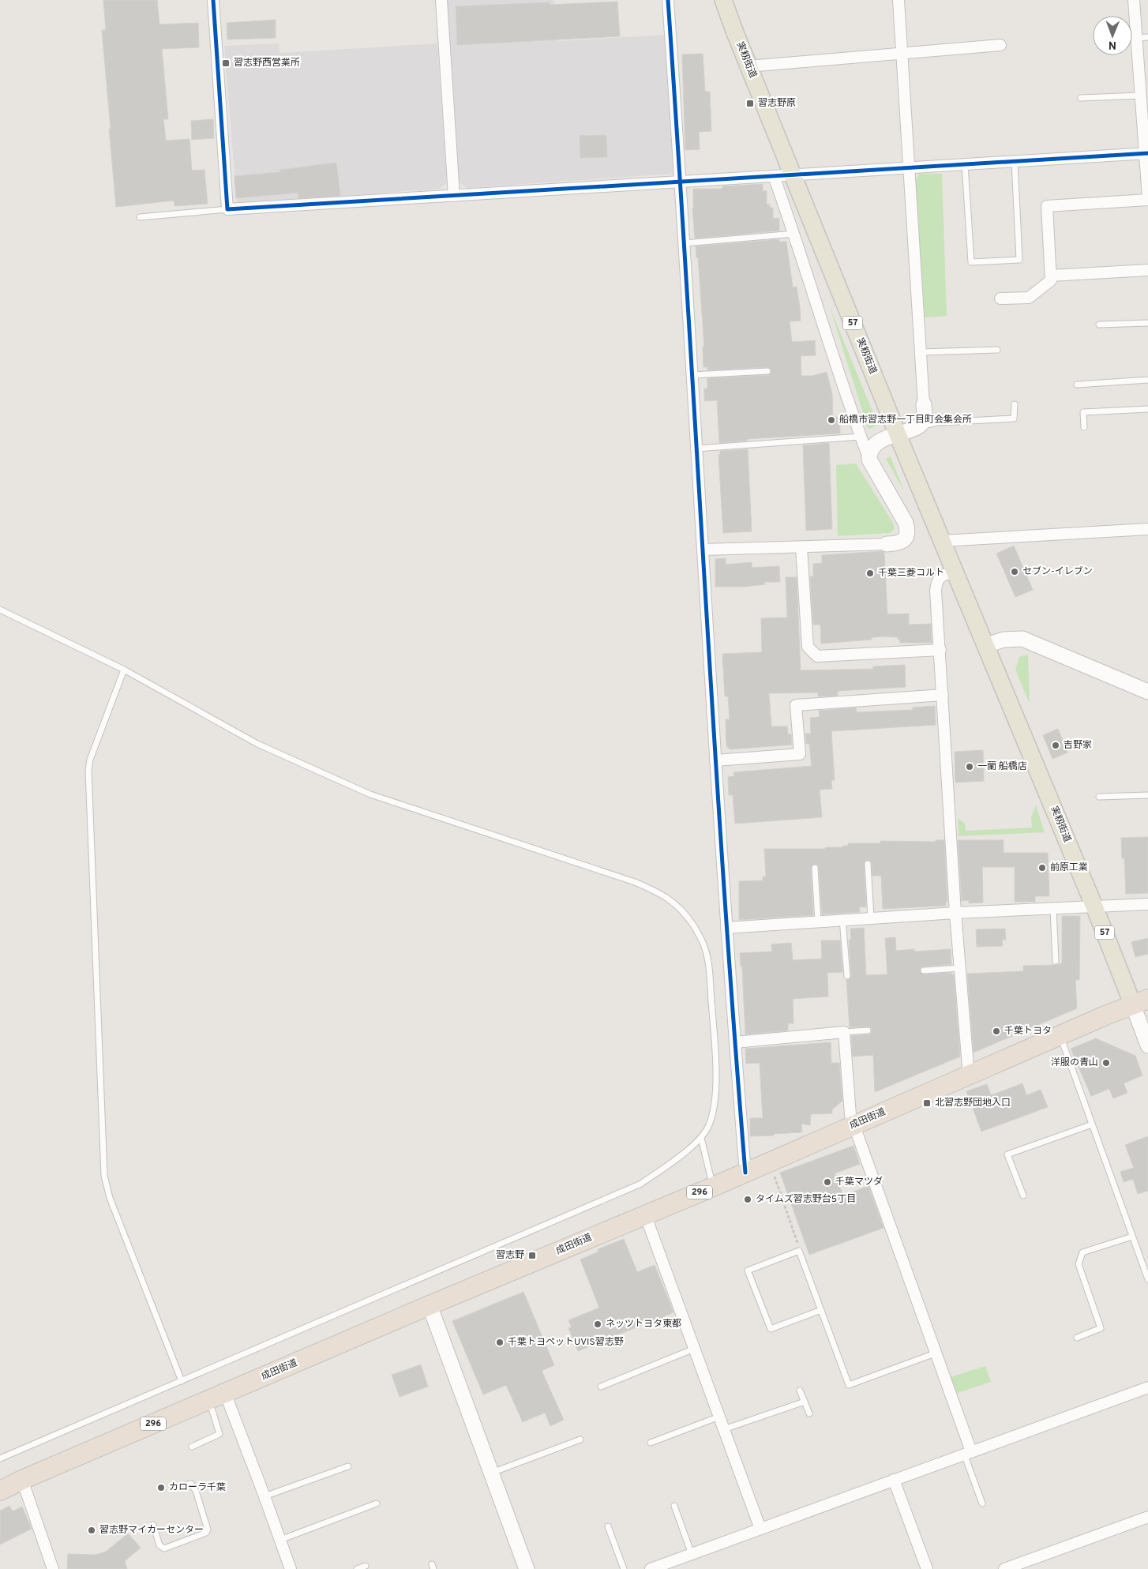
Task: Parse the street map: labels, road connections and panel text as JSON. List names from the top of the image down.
{
  "streets": {
    "highway": ["成田街道", "296"],
    "main road": ["実籾街道", "57"]
  },
  "crossings": [
    ["実籾街道", "成田街道"]
  ],
  "places": {
    "transit": [
      "習志野西営業所",
      "習志野原",
      "北習志野団地入口",
      "習志野"
    ],
    "other": [
      "船橋市習志野一丁目町会集会所",
      "セブン-イレブン",
      "千葉三菱コルト",
      "吉野家",
      "一蘭 船橋店",
      "前原工業",
      "千葉トヨタ",
      "洋服の青山",
      "千葉マツダ",
      "タイムズ習志野台5丁目",
      "ネッツトヨタ東都",
      "千葉トヨペットUVIS習志野",
      "カローラ千葉",
      "習志野マイカーセンター"
    ]
  },
  "north": "bottom"
}
